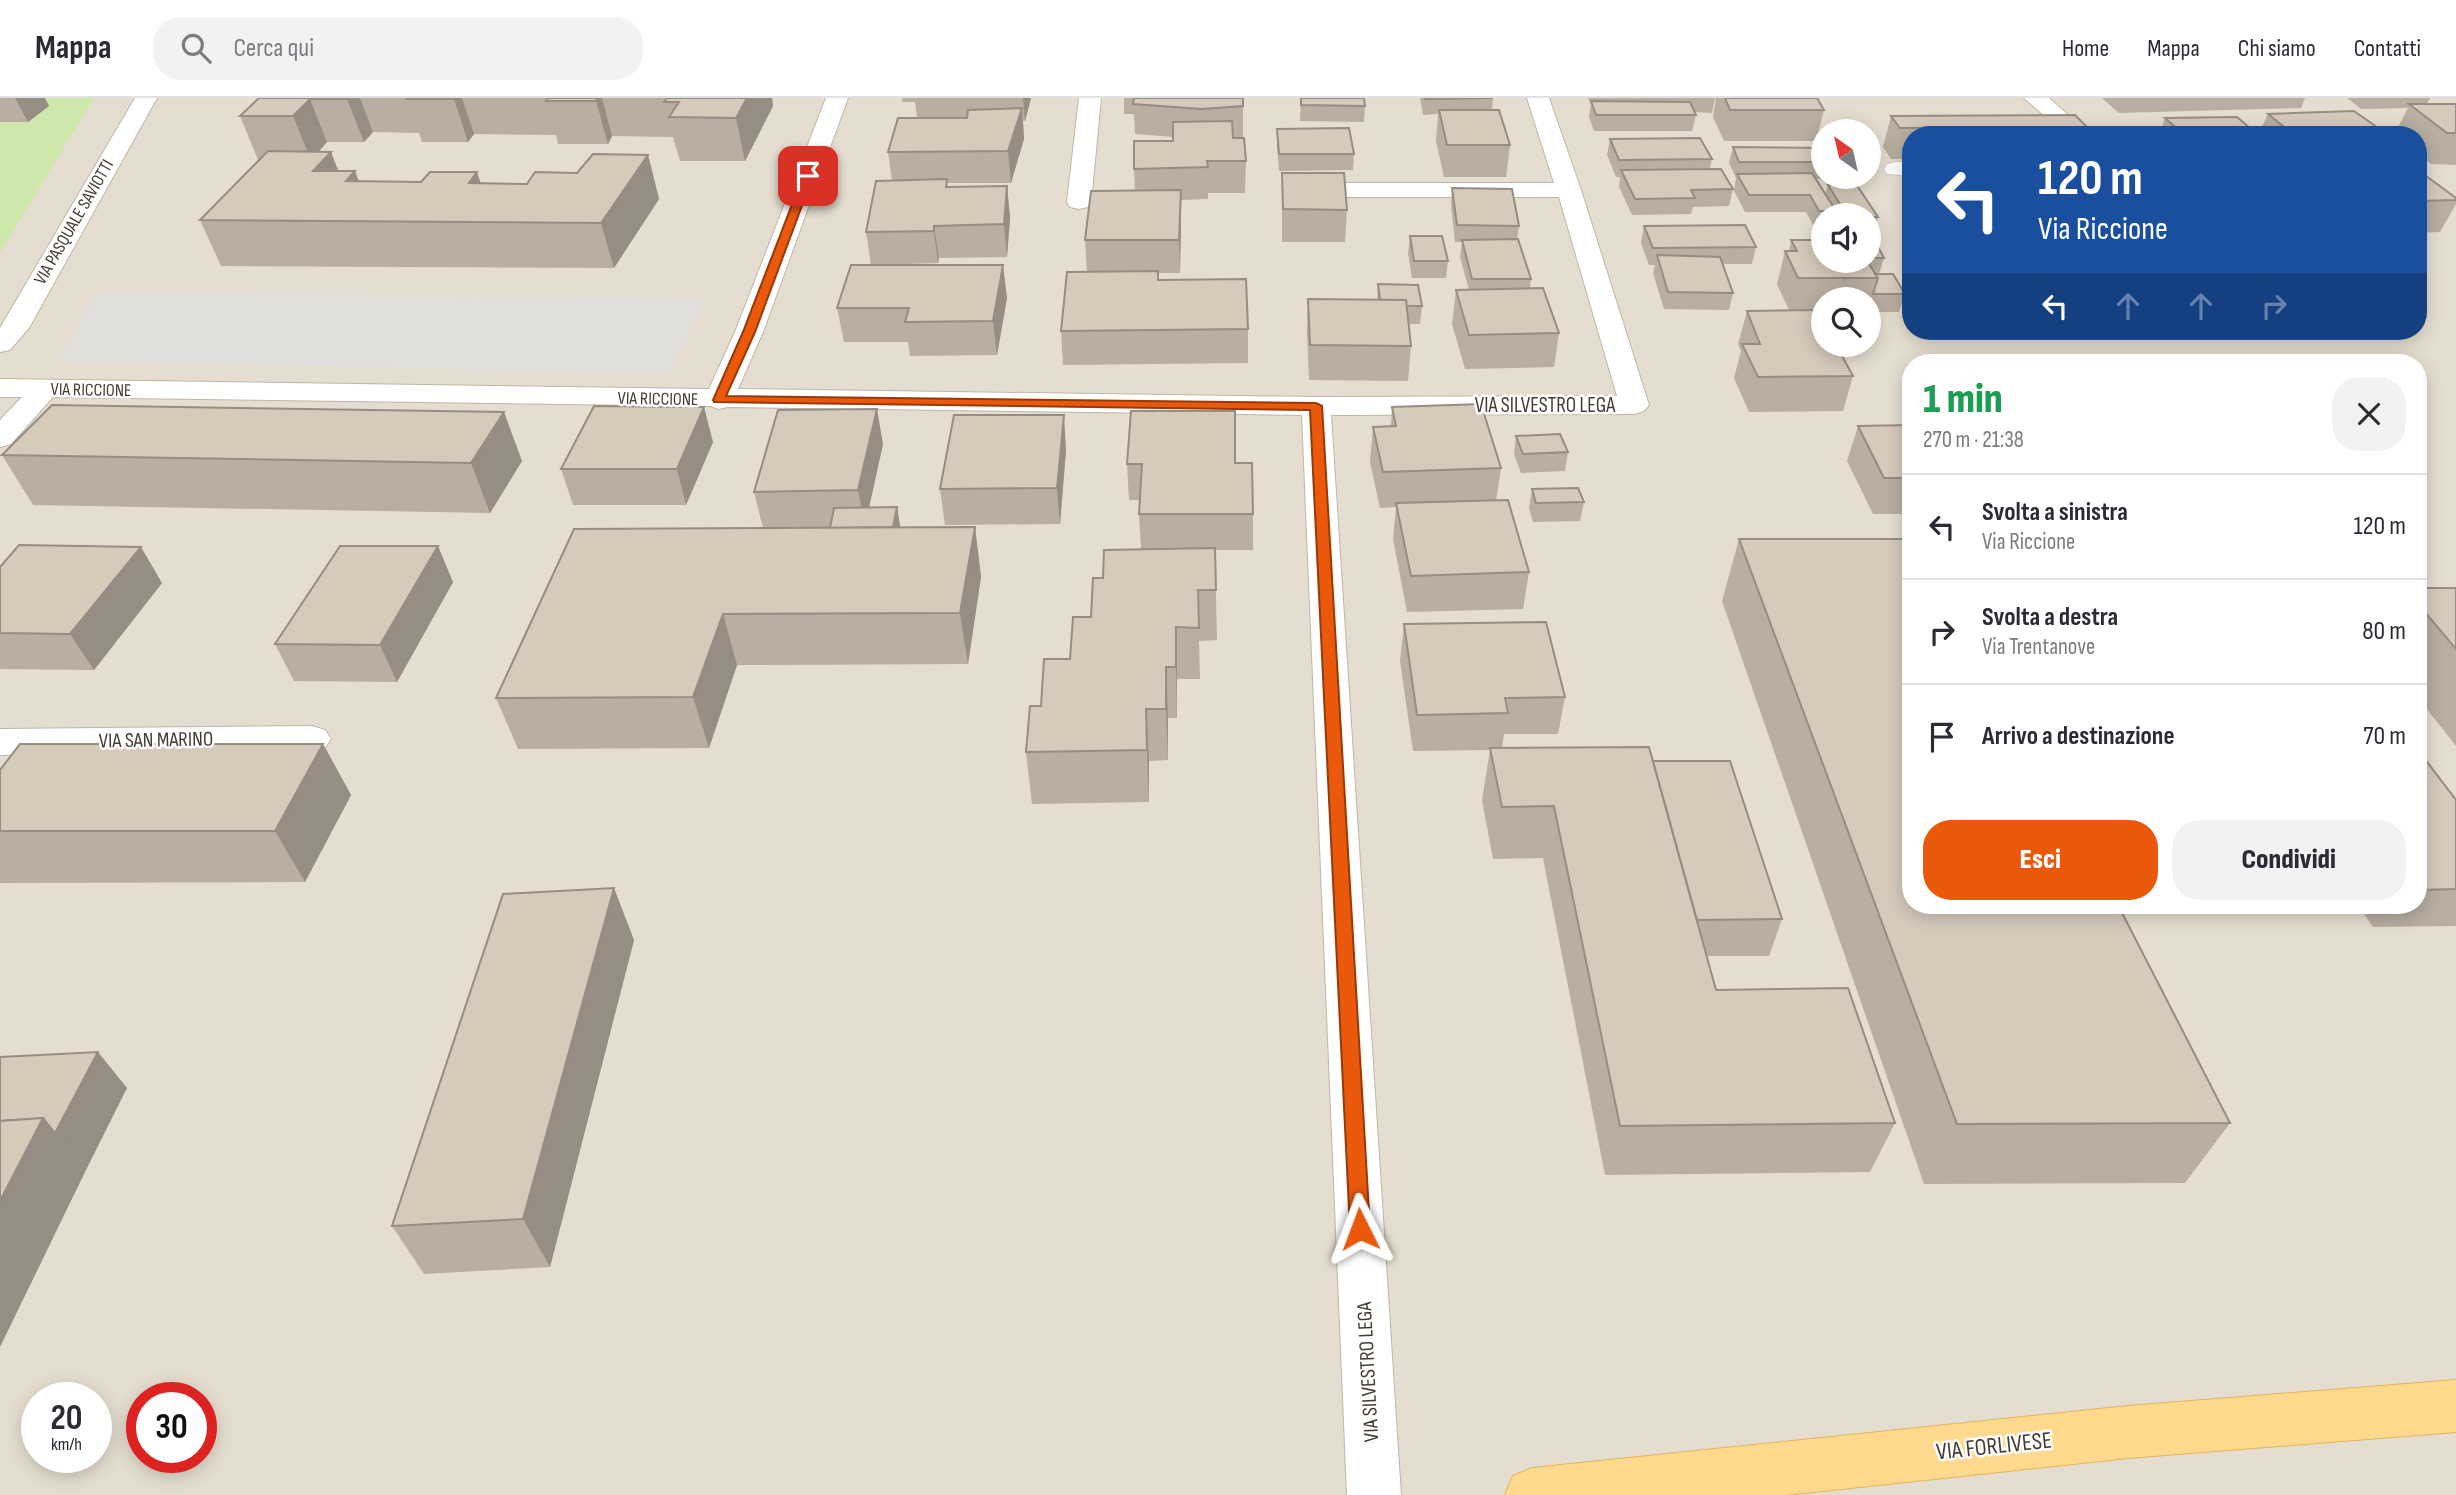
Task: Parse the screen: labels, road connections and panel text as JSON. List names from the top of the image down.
{
  "streets": {
    "main road": ["VIA FORLIVESE"],
    "street": [
      "VIA PASQUALE SAVIOTTI",
      "VIA RICCIONE",
      "VIA SILVESTRO LEGA",
      "VIA SAN MARINO"
    ]
  },
  "crossings": [
    ["VIA RICCIONE", "VIA SILVESTRO LEGA"]
  ],
  "north": "top left",
  "page": {
    "header": "Mappa",
    "search": "Cerca qui",
    "nav": [
      "Home",
      "Mappa",
      "Chi siamo",
      "Contatti"
    ],
    "turn": ["120 m", "Via Riccione"],
    "heading": ["1 min", "270 m · 21:38"],
    "list": [
      {
        "name": "Svolta a sinistra",
        "note": "Via Riccione",
        "value": "120 m"
      },
      {
        "name": "Svolta a destra",
        "note": "Via Trentanove",
        "value": "80 m"
      },
      {
        "name": "Arrivo a destinazione",
        "value": "70 m"
      }
    ],
    "buttons": ["Esci", "Condividi"],
    "speed": "20 km/h",
    "limit": "30"
  }
}
